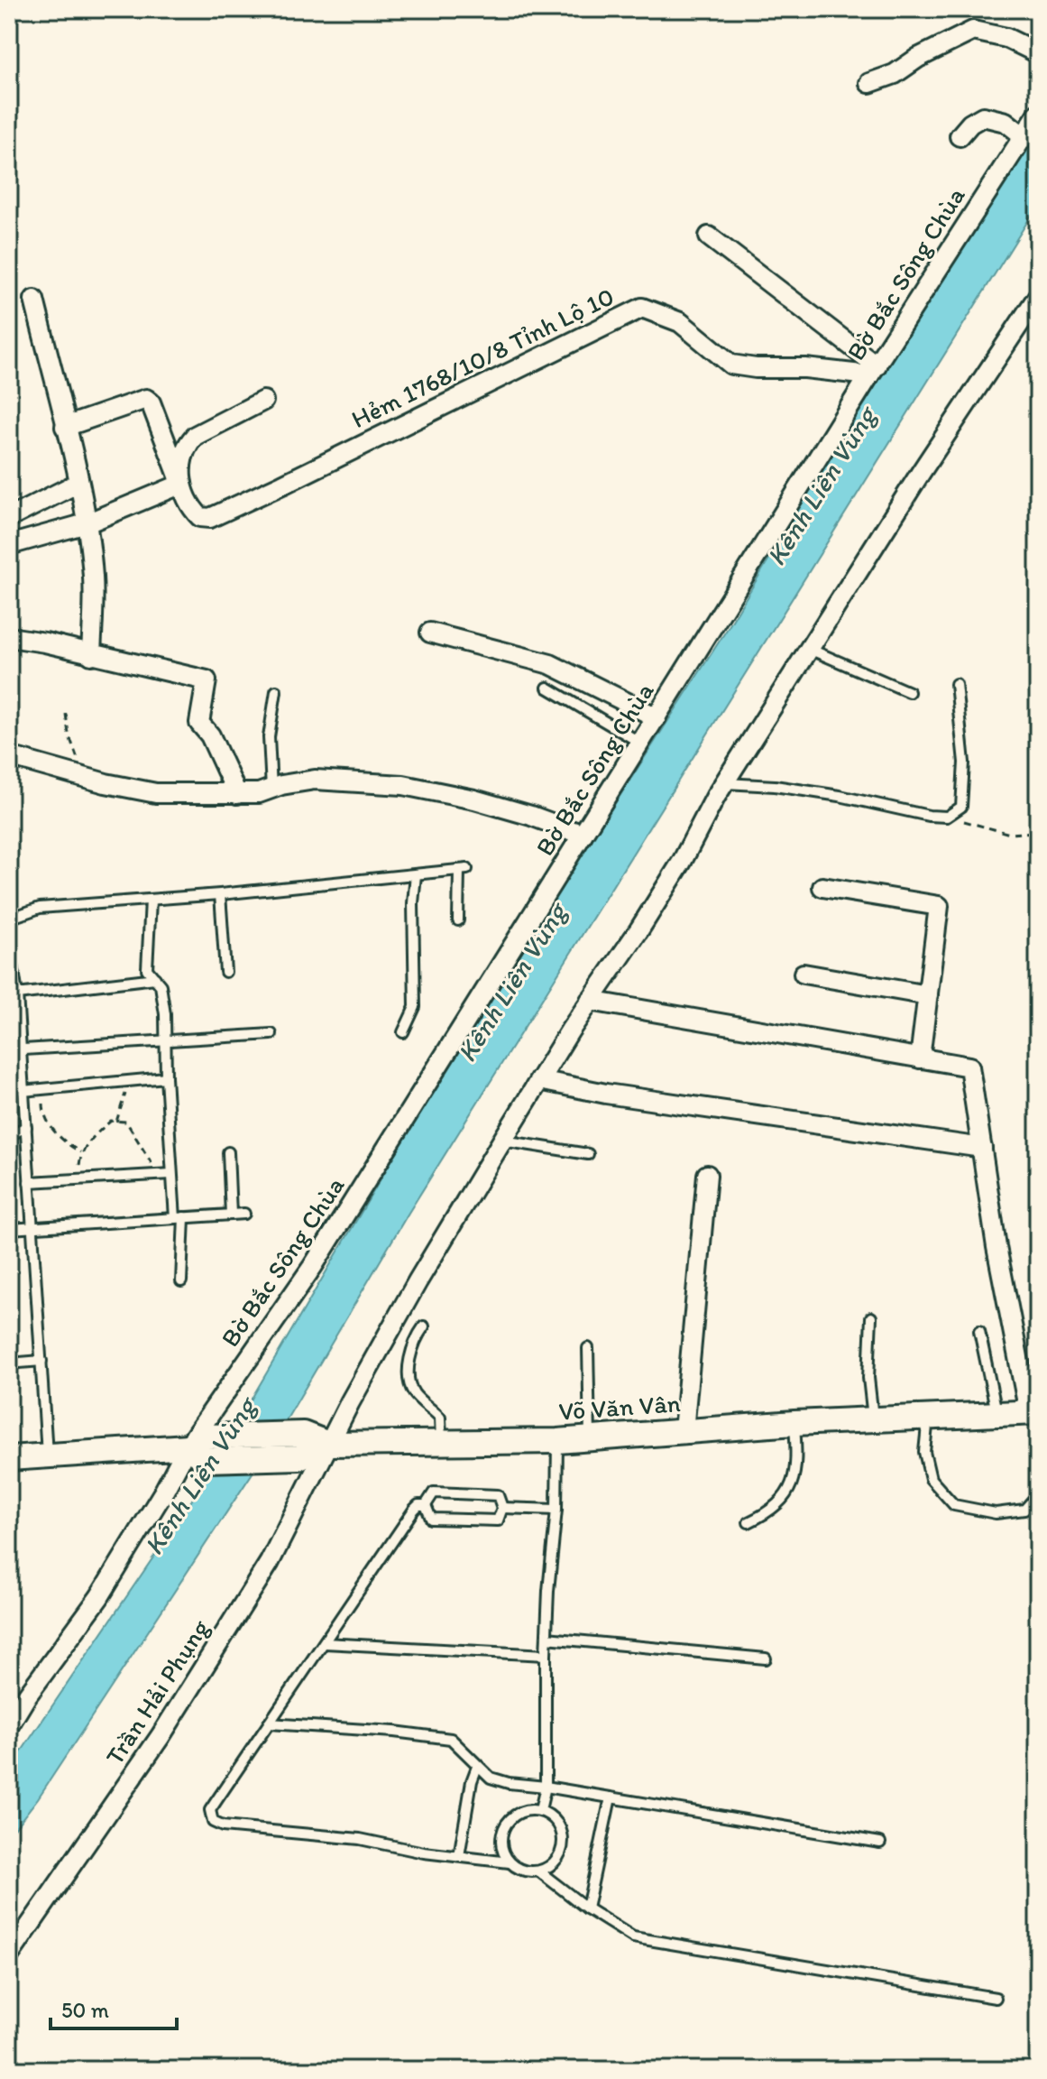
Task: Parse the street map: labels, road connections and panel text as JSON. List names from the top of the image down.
{
  "streets": {
    "street": [
      "Bờ Bắc Sông Chùa",
      "Hẻm 1768/10/8 Tỉnh Lộ 10",
      "Võ Văn Vân",
      "Trần Hải Phụng"
    ]
  },
  "crossings": [
    ["Bờ Bắc Sông Chùa", "Hẻm 1768/10/8 Tỉnh Lộ 10"],
    ["Bờ Bắc Sông Chùa", "Võ Văn Vân"],
    ["Võ Văn Vân", "Trần Hải Phụng"]
  ],
  "water": ["Kênh Liên Vùng"],
  "scale_bar": "50 m"
}
